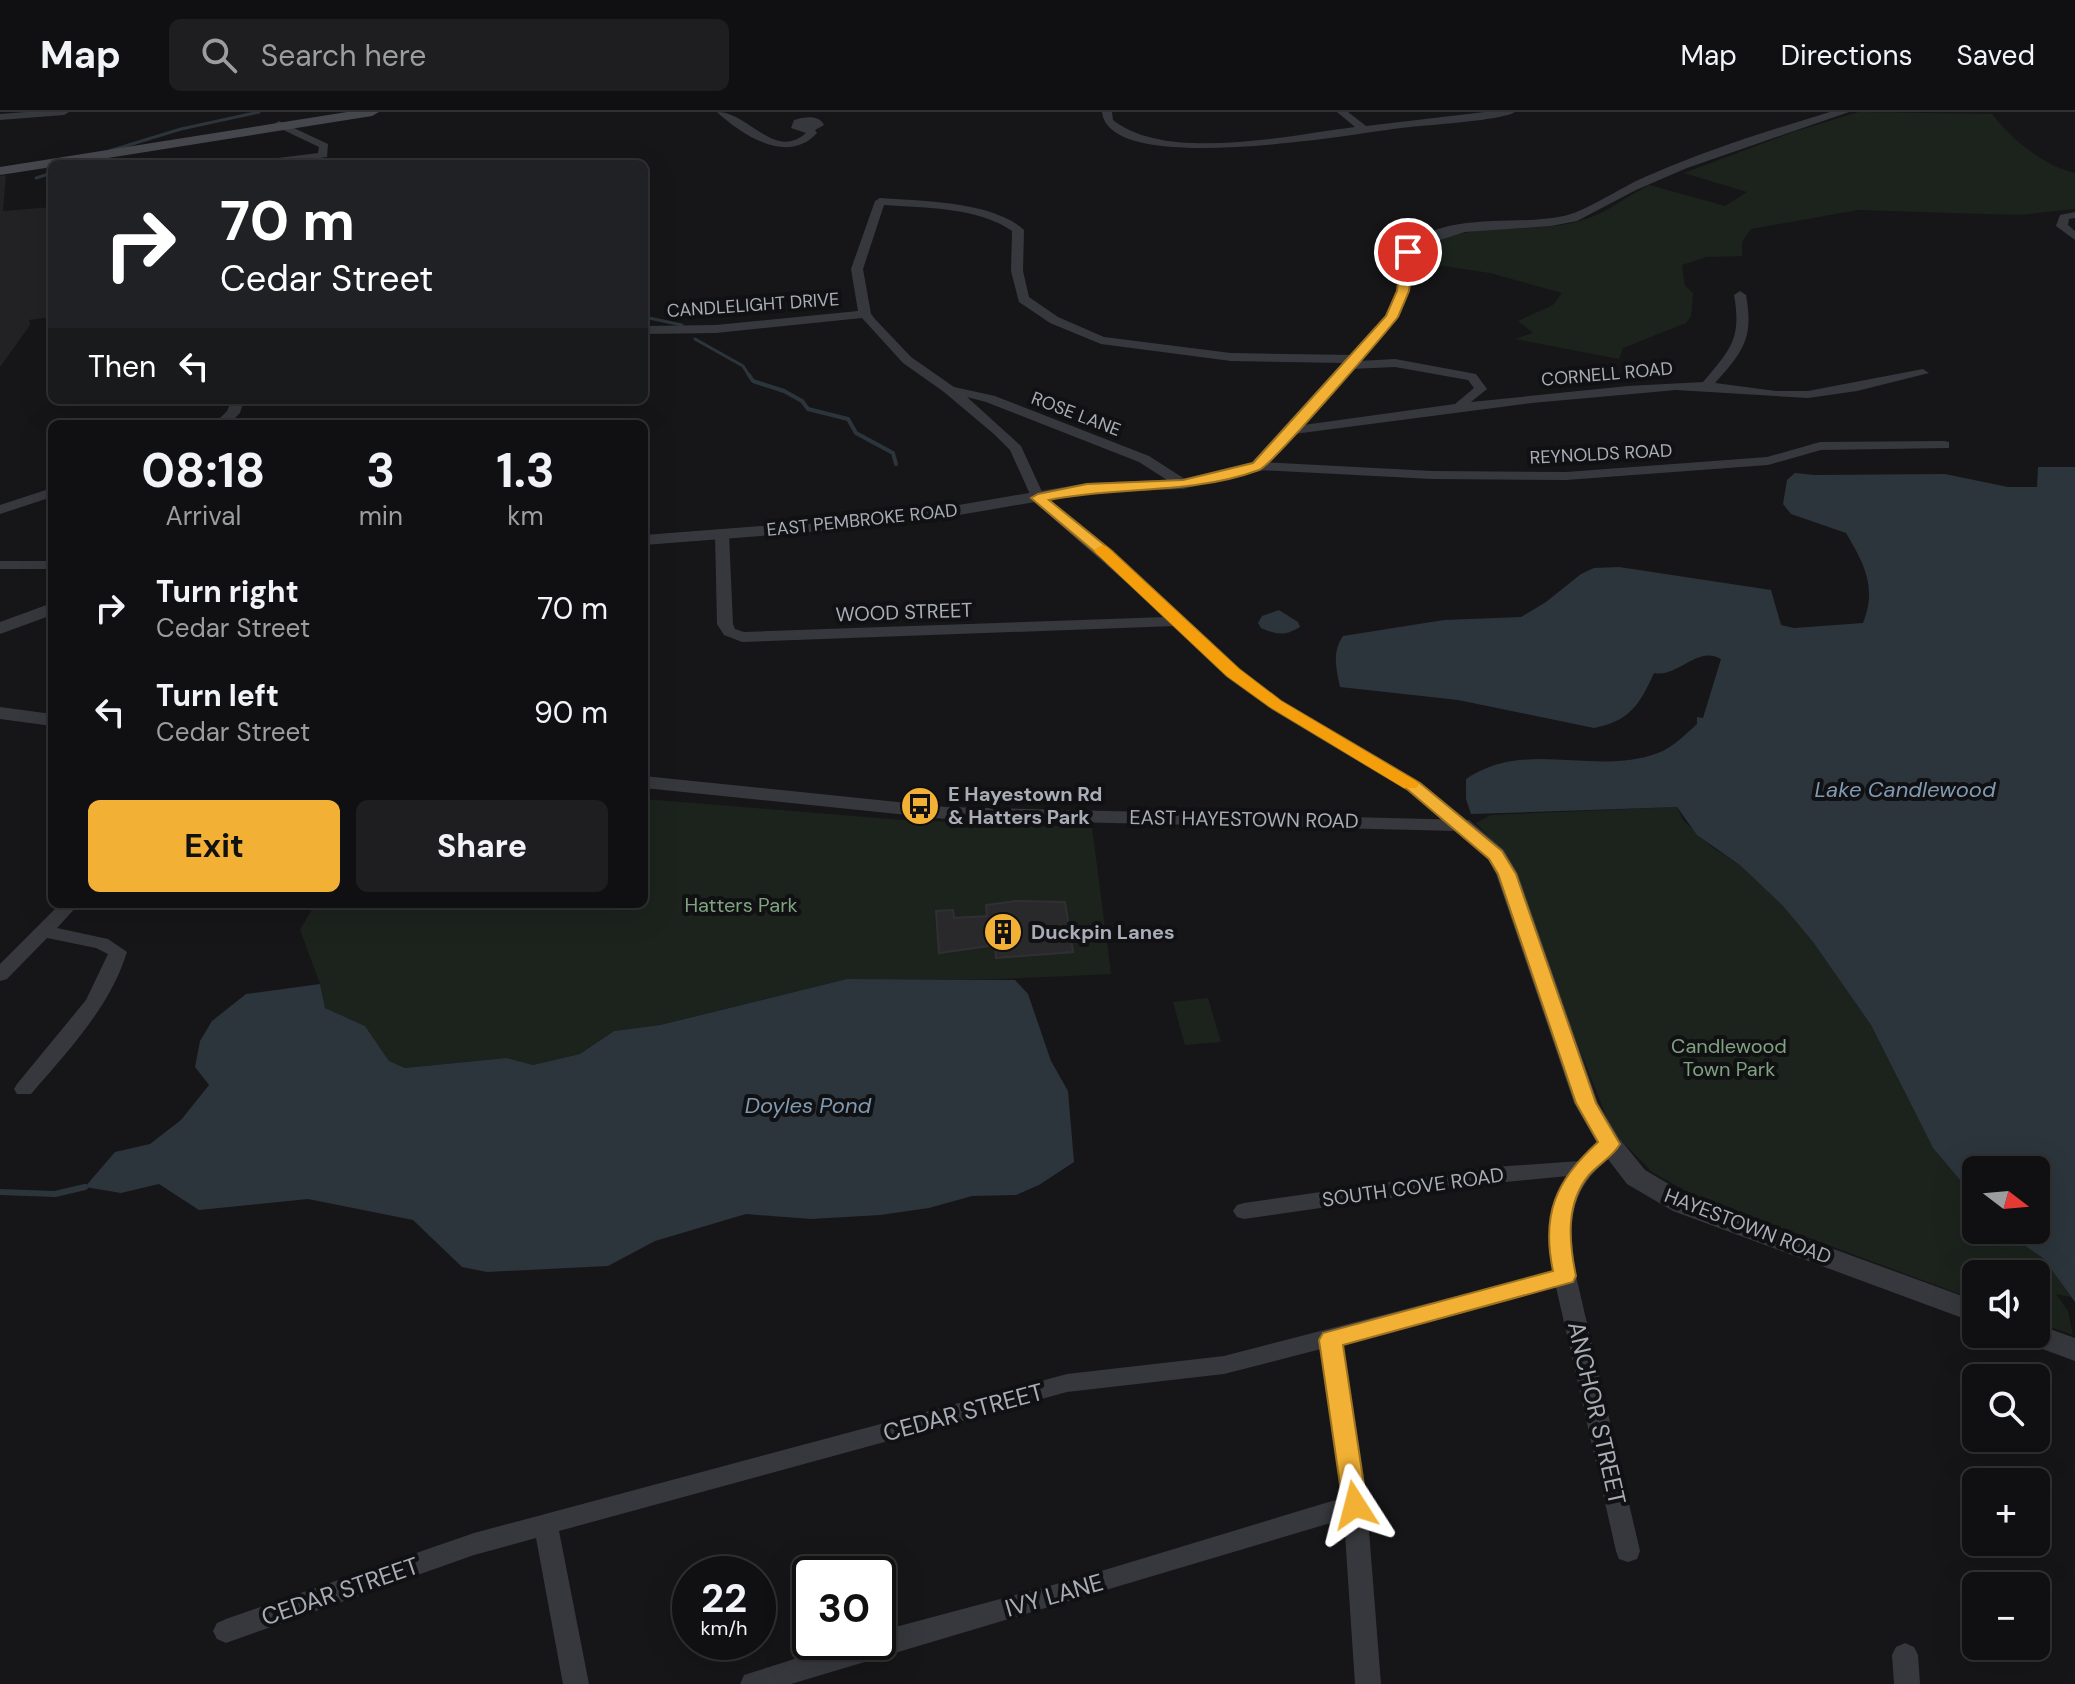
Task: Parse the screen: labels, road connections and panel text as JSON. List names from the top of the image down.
{
  "streets": {
    "street": [
      "CANDLELIGHT DRIVE",
      "CORNELL ROAD",
      "ROSE LANE",
      "REYNOLDS ROAD",
      "EAST PEMBROKE ROAD",
      "WOOD STREET",
      "EAST HAYESTOWN ROAD",
      "SOUTH COVE ROAD",
      "HAYESTOWN ROAD",
      "CEDAR STREET",
      "ANCHOR STREET",
      "IVY LANE"
    ]
  },
  "crossings": [
    ["CANDLELIGHT DRIVE", "ROSE LANE"],
    ["ROSE LANE", "EAST PEMBROKE ROAD"],
    ["ROSE LANE", "HAYESTOWN ROAD"],
    ["REYNOLDS ROAD", "EAST PEMBROKE ROAD"],
    ["EAST PEMBROKE ROAD", "WOOD STREET"],
    ["EAST PEMBROKE ROAD", "HAYESTOWN ROAD"],
    ["WOOD STREET", "HAYESTOWN ROAD"],
    ["EAST HAYESTOWN ROAD", "HAYESTOWN ROAD"],
    ["CEDAR STREET", "ANCHOR STREET"]
  ],
  "water": ["Lake Candlewood", "Doyles Pond"],
  "parks": ["Hatters Park", "Candlewood Town Park"],
  "places": {
    "bus stop": ["E Hayestown Rd & Hatters Park"],
    "building": ["Duckpin Lanes"]
  },
  "north": "right",
  "page": {
    "header": "Map",
    "search": "Search here",
    "nav": ["Map", "Directions", "Saved"],
    "turn": ["70 m", "Cedar Street"],
    "then": "Then",
    "eta": [
      "08:18",
      "Arrival",
      "3",
      "min",
      "1.3",
      "km"
    ],
    "list": [
      {
        "name": "Turn right",
        "note": "Cedar Street",
        "value": "70 m"
      },
      {
        "name": "Turn left",
        "note": "Cedar Street",
        "value": "90 m"
      }
    ],
    "buttons": ["Exit", "Share"],
    "map_buttons": ["+", "−"],
    "speed": "22 km/h",
    "limit": "30"
  }
}
